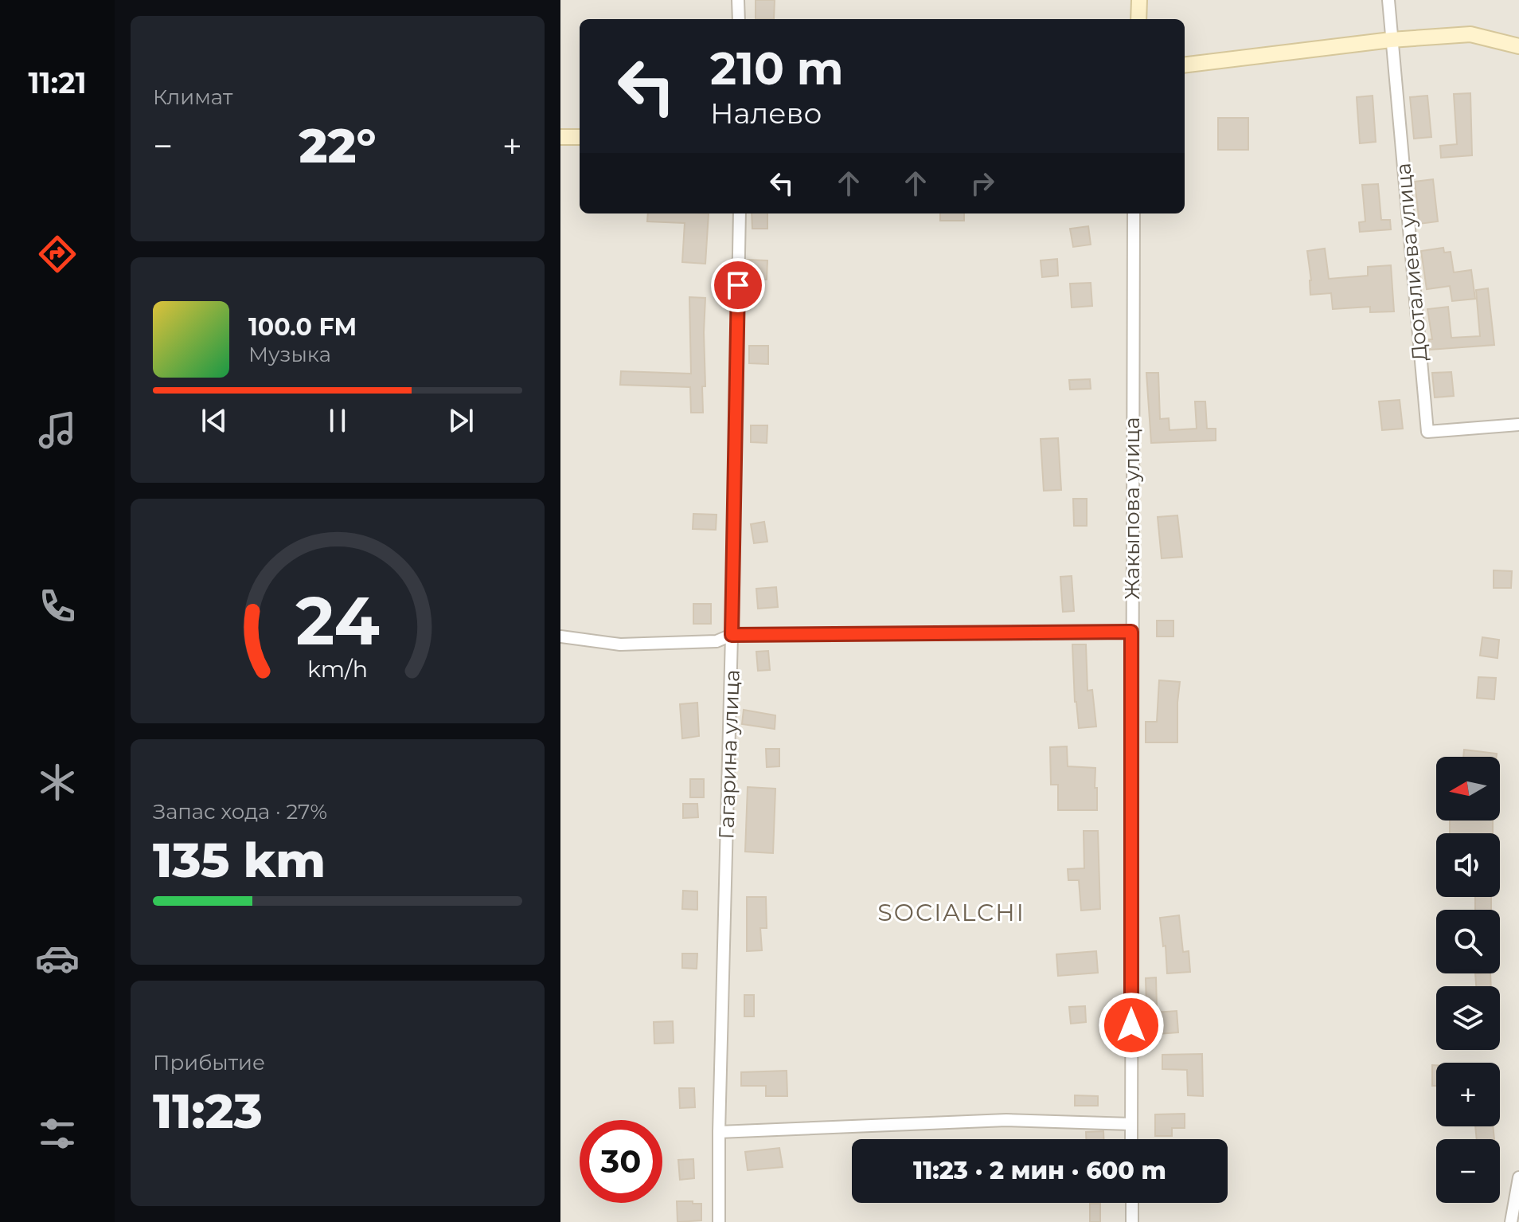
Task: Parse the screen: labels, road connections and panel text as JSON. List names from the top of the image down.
{
  "streets": {
    "street": ["Дооталиева улица", "Жакыпова улица", "Гагарина улица"]
  },
  "districts": ["SOCIALCHI"],
  "north": "left",
  "page": {
    "tabs": "11:21",
    "tile": [
      "Климат",
      ["Запас хода · 27%", "135 km"],
      ["Прибытие", "11:23"]
    ],
    "turn": ["210 m", "Налево"],
    "heat": ["−", "22°", "+"],
    "song": ["100.0 FM", "Музыка"],
    "map_buttons": ["+", "−"],
    "limit": "30",
    "trip": "11:23 · 2 мин · 600 m",
    "gauge": ["24", "km/h"]
  }
}
